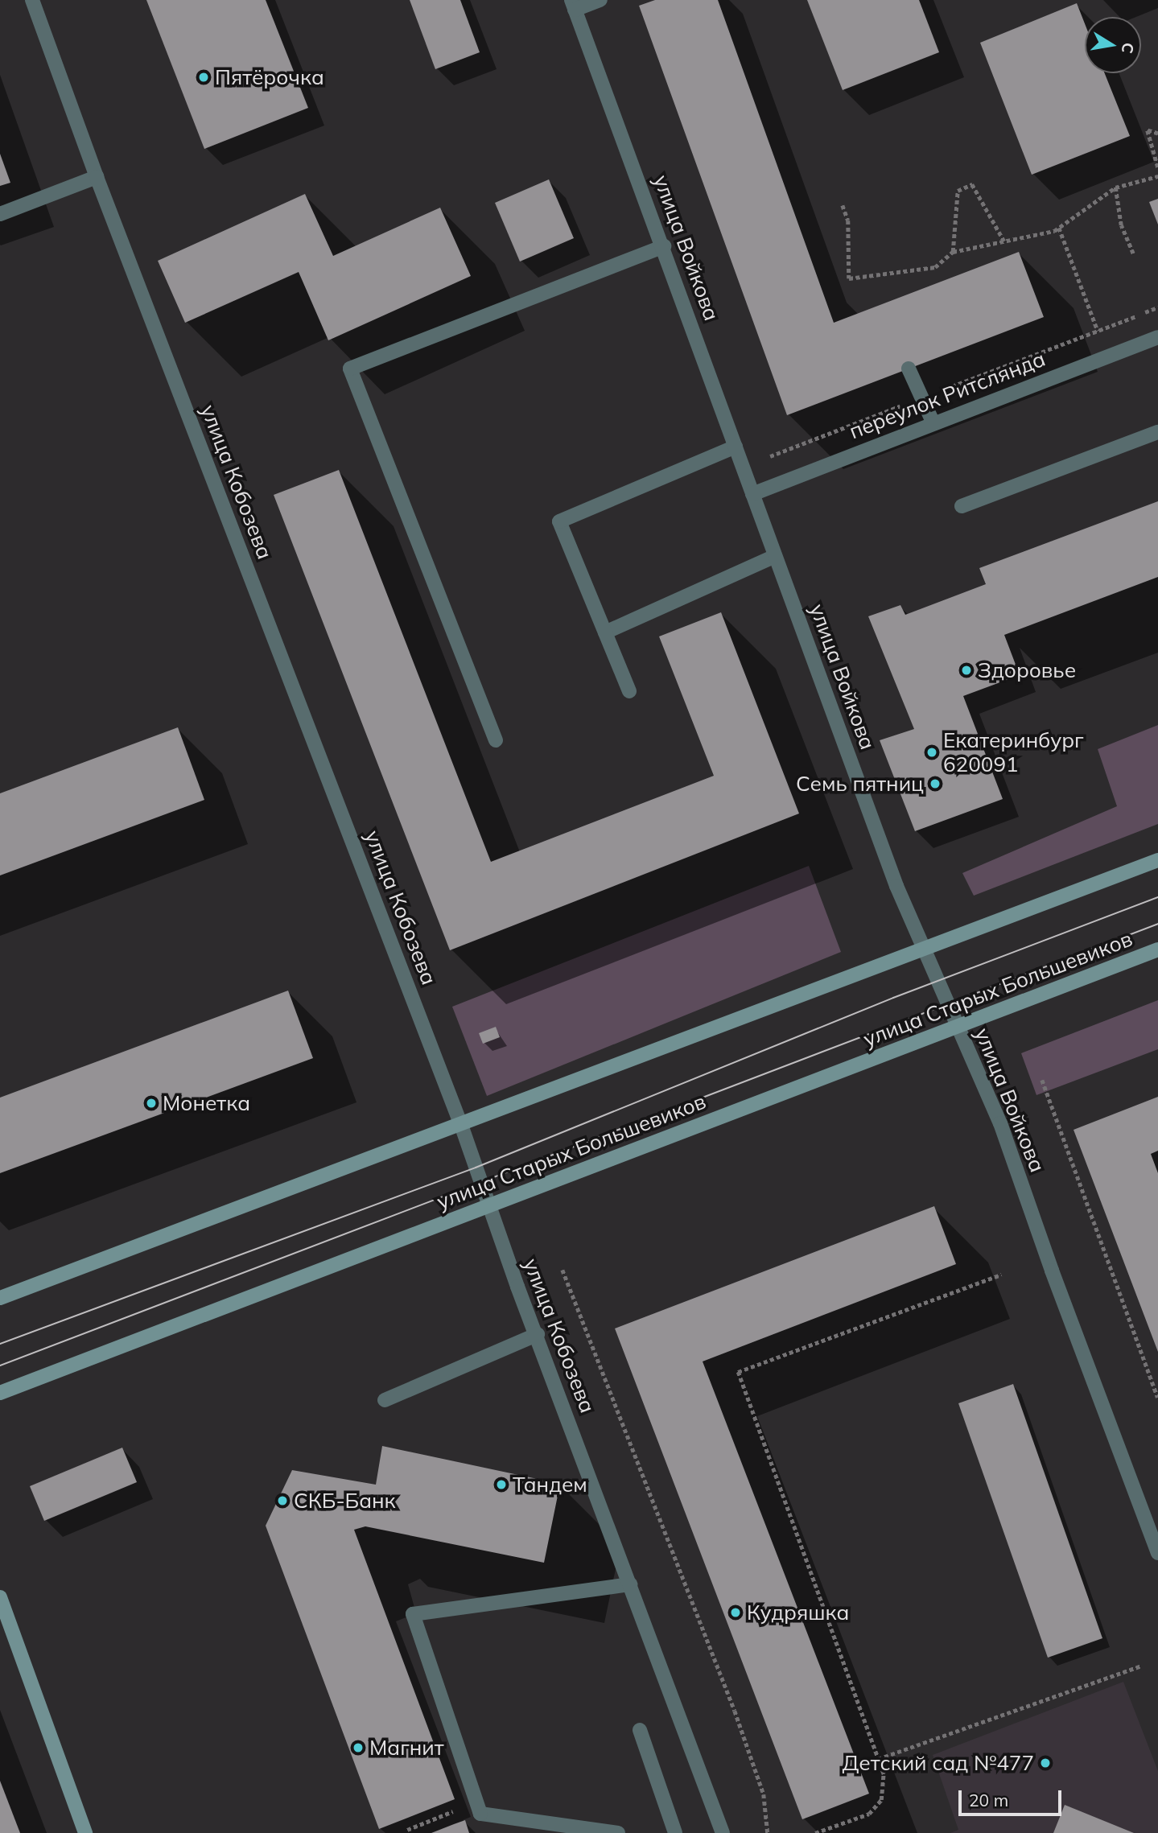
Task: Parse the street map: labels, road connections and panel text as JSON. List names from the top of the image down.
{
  "streets": {
    "main road": ["улица Старых Большевиков"],
    "street": ["улица Войкова", "переулок Ритслянда", "улица Кобозева"]
  },
  "crossings": [
    ["улица Войкова", "переулок Ритслянда"],
    ["улица Войкова", "улица Старых Большевиков"],
    ["улица Кобозева", "улица Старых Большевиков"]
  ],
  "places": [
    "Пятёрочка",
    "Здоровье",
    "Екатеринбург 620091",
    "Семь пятниц",
    "Монетка",
    "Тандем",
    "СКБ-Банк",
    "Кудряшка",
    "Магнит",
    "Детский сад №477"
  ],
  "scale_bar": "20 m",
  "north": "right"
}
